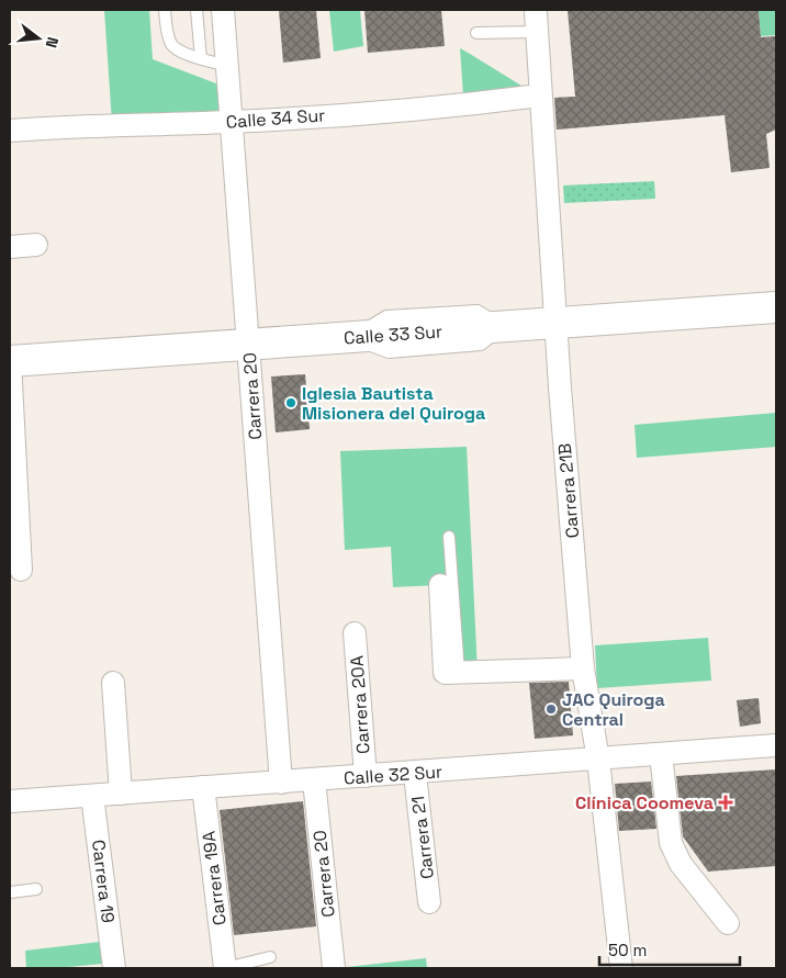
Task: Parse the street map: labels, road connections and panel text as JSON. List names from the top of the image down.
{
  "streets": {
    "street": [
      "Calle 34 Sur",
      "Calle 33 Sur",
      "Carrera 20",
      "Carrera 21B",
      "Carrera 20A",
      "Calle 32 Sur",
      "Carrera 21",
      "Carrera 19A",
      "Carrera 19"
    ]
  },
  "crossings": [
    ["Calle 34 Sur", "Carrera 20"],
    ["Calle 34 Sur", "Carrera 21B"],
    ["Calle 33 Sur", "Carrera 20"],
    ["Calle 33 Sur", "Carrera 21B"],
    ["Carrera 20", "Calle 32 Sur"],
    ["Carrera 21B", "Calle 32 Sur"],
    ["Carrera 20A", "Calle 32 Sur"],
    ["Calle 32 Sur", "Carrera 21"],
    ["Calle 32 Sur", "Carrera 19A"],
    ["Calle 32 Sur", "Carrera 19"]
  ],
  "places": {
    "other": ["Iglesia Bautista Misionera del Quiroga", "JAC Quiroga Central"],
    "health": ["Clínica Coomeva"]
  },
  "scale_bar": "50 m",
  "north": "right"
}
